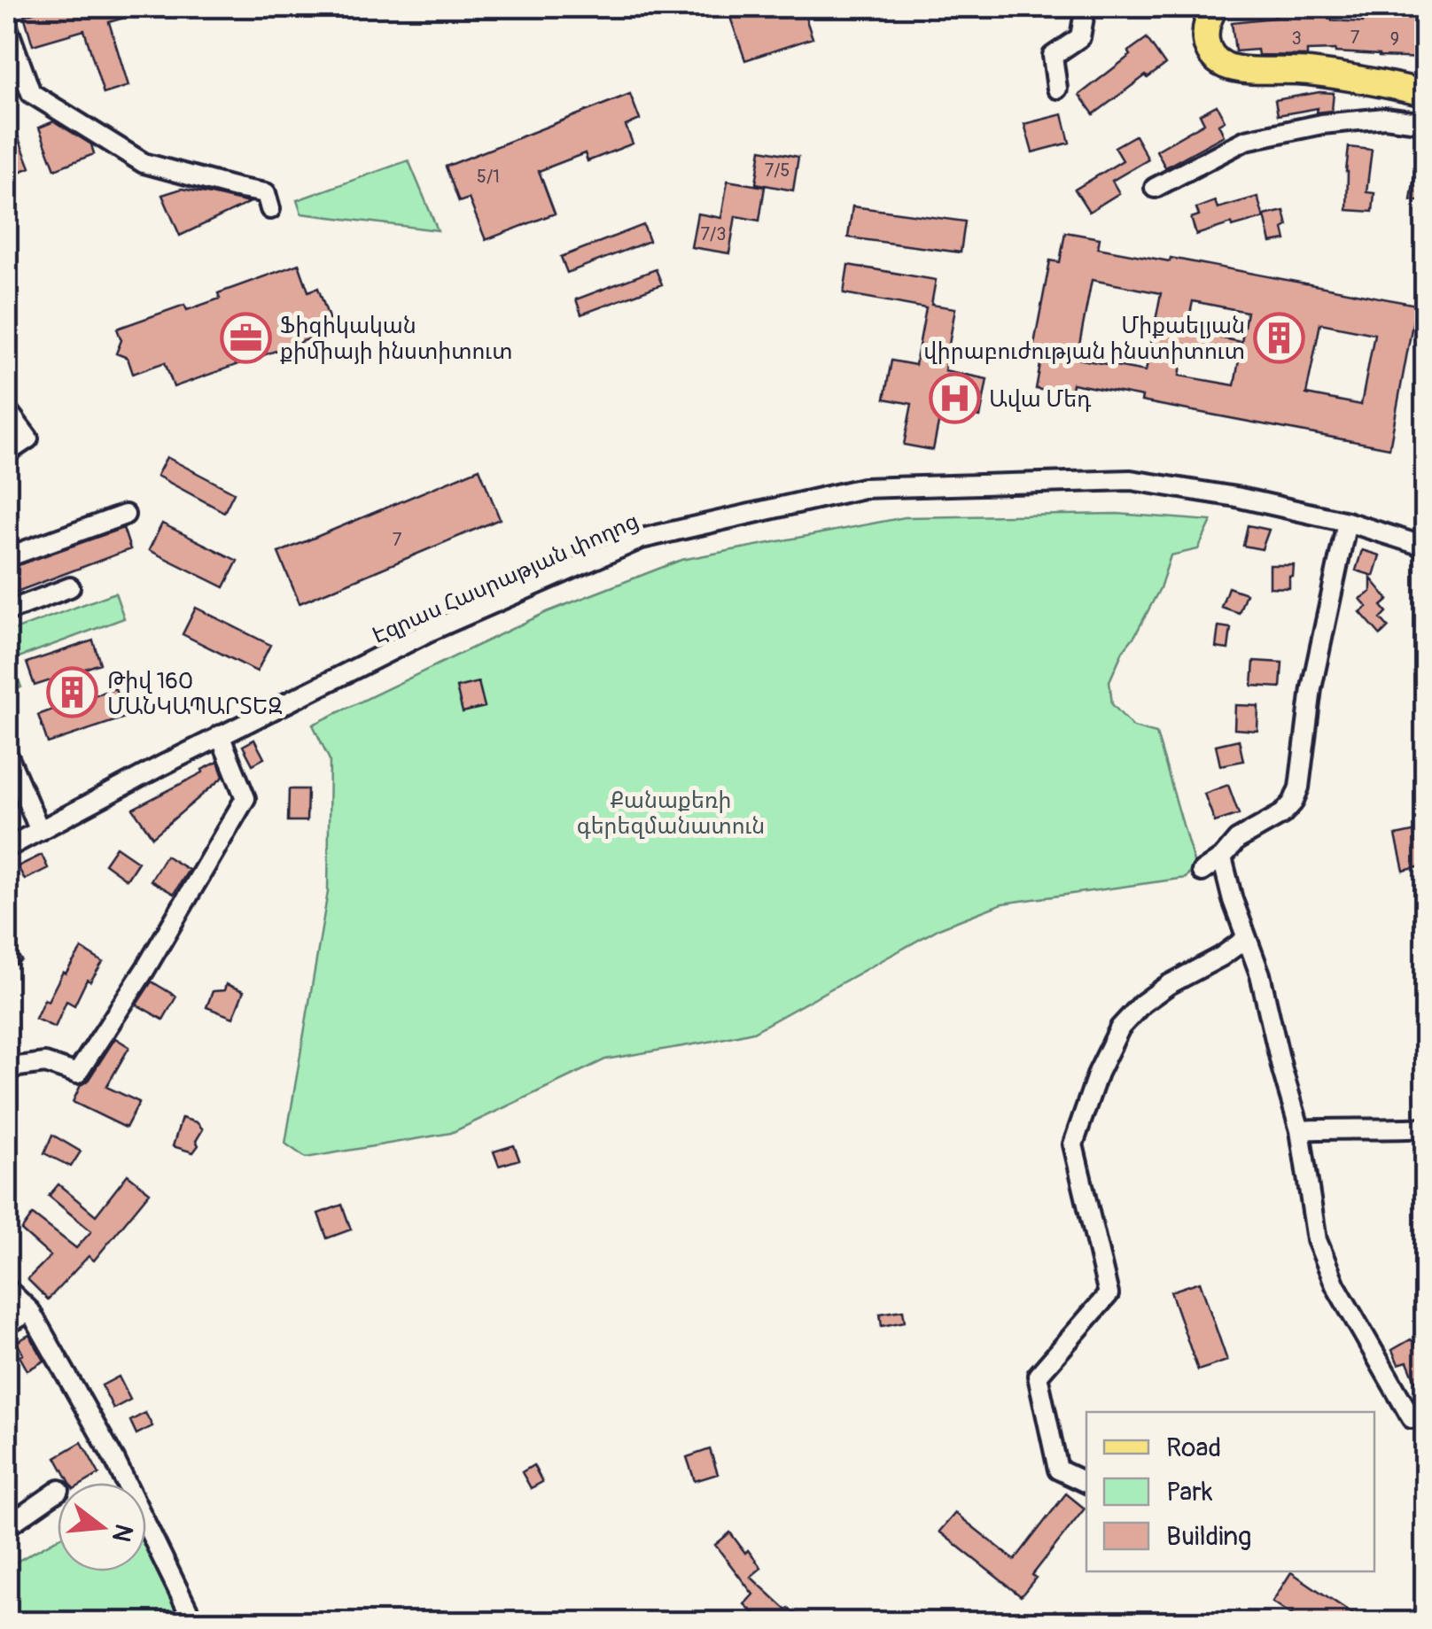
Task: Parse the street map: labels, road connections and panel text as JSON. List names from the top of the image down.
{
  "streets": {
    "street": ["Էզրաս Հասրաթյան փողոց"]
  },
  "parks": ["Քանաքեռի գերեզմանատուն"],
  "places": {
    "office": ["Ֆիզիկական քիմիայի ինստիտուտ"],
    "building": ["Միքաելյան վիրաբուժության ինստիտուտ", "Թիվ 160 ՄԱՆԿԱՊԱՐՏԵԶ"],
    "hospital": ["Ավա Մեդ"]
  },
  "house_numbers": [
    "7",
    "3",
    "9",
    "7/5",
    "5/1",
    "7/3",
    "7"
  ],
  "legend": ["Road", "Park", "Building"],
  "north": "right"
}
